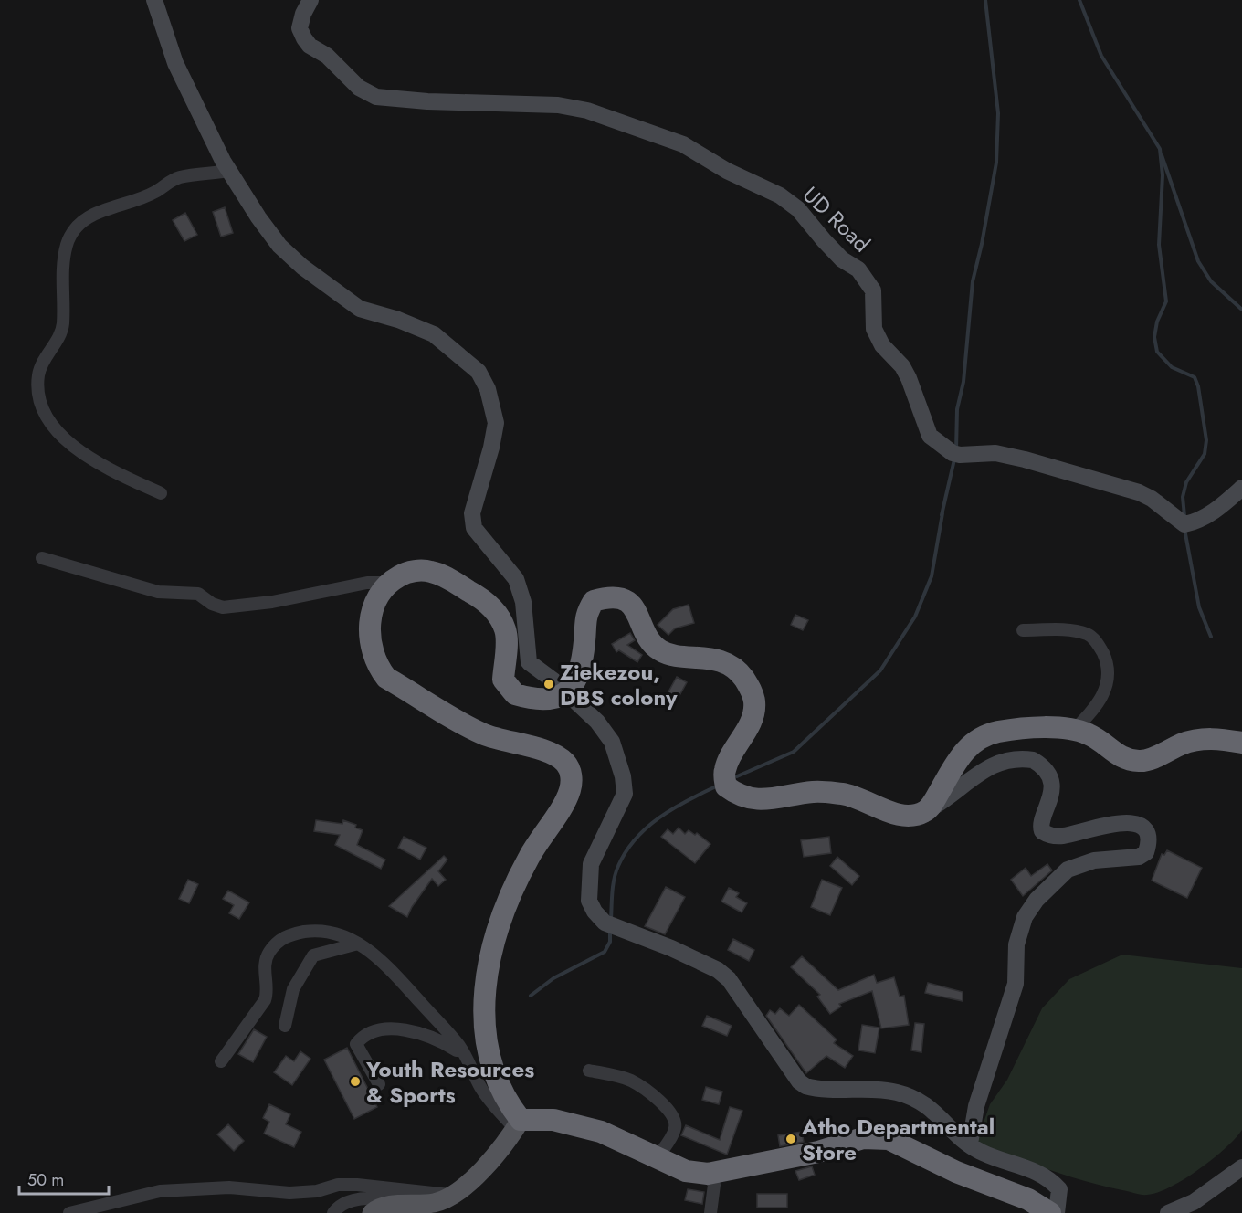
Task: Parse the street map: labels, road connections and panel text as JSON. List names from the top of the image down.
{
  "streets": {
    "street": ["UD Road"]
  },
  "places": ["Ziekezou, DBS colony", "Youth Resources & Sports", "Atho Departmental Store"],
  "scale_bar": "50 m"
}
